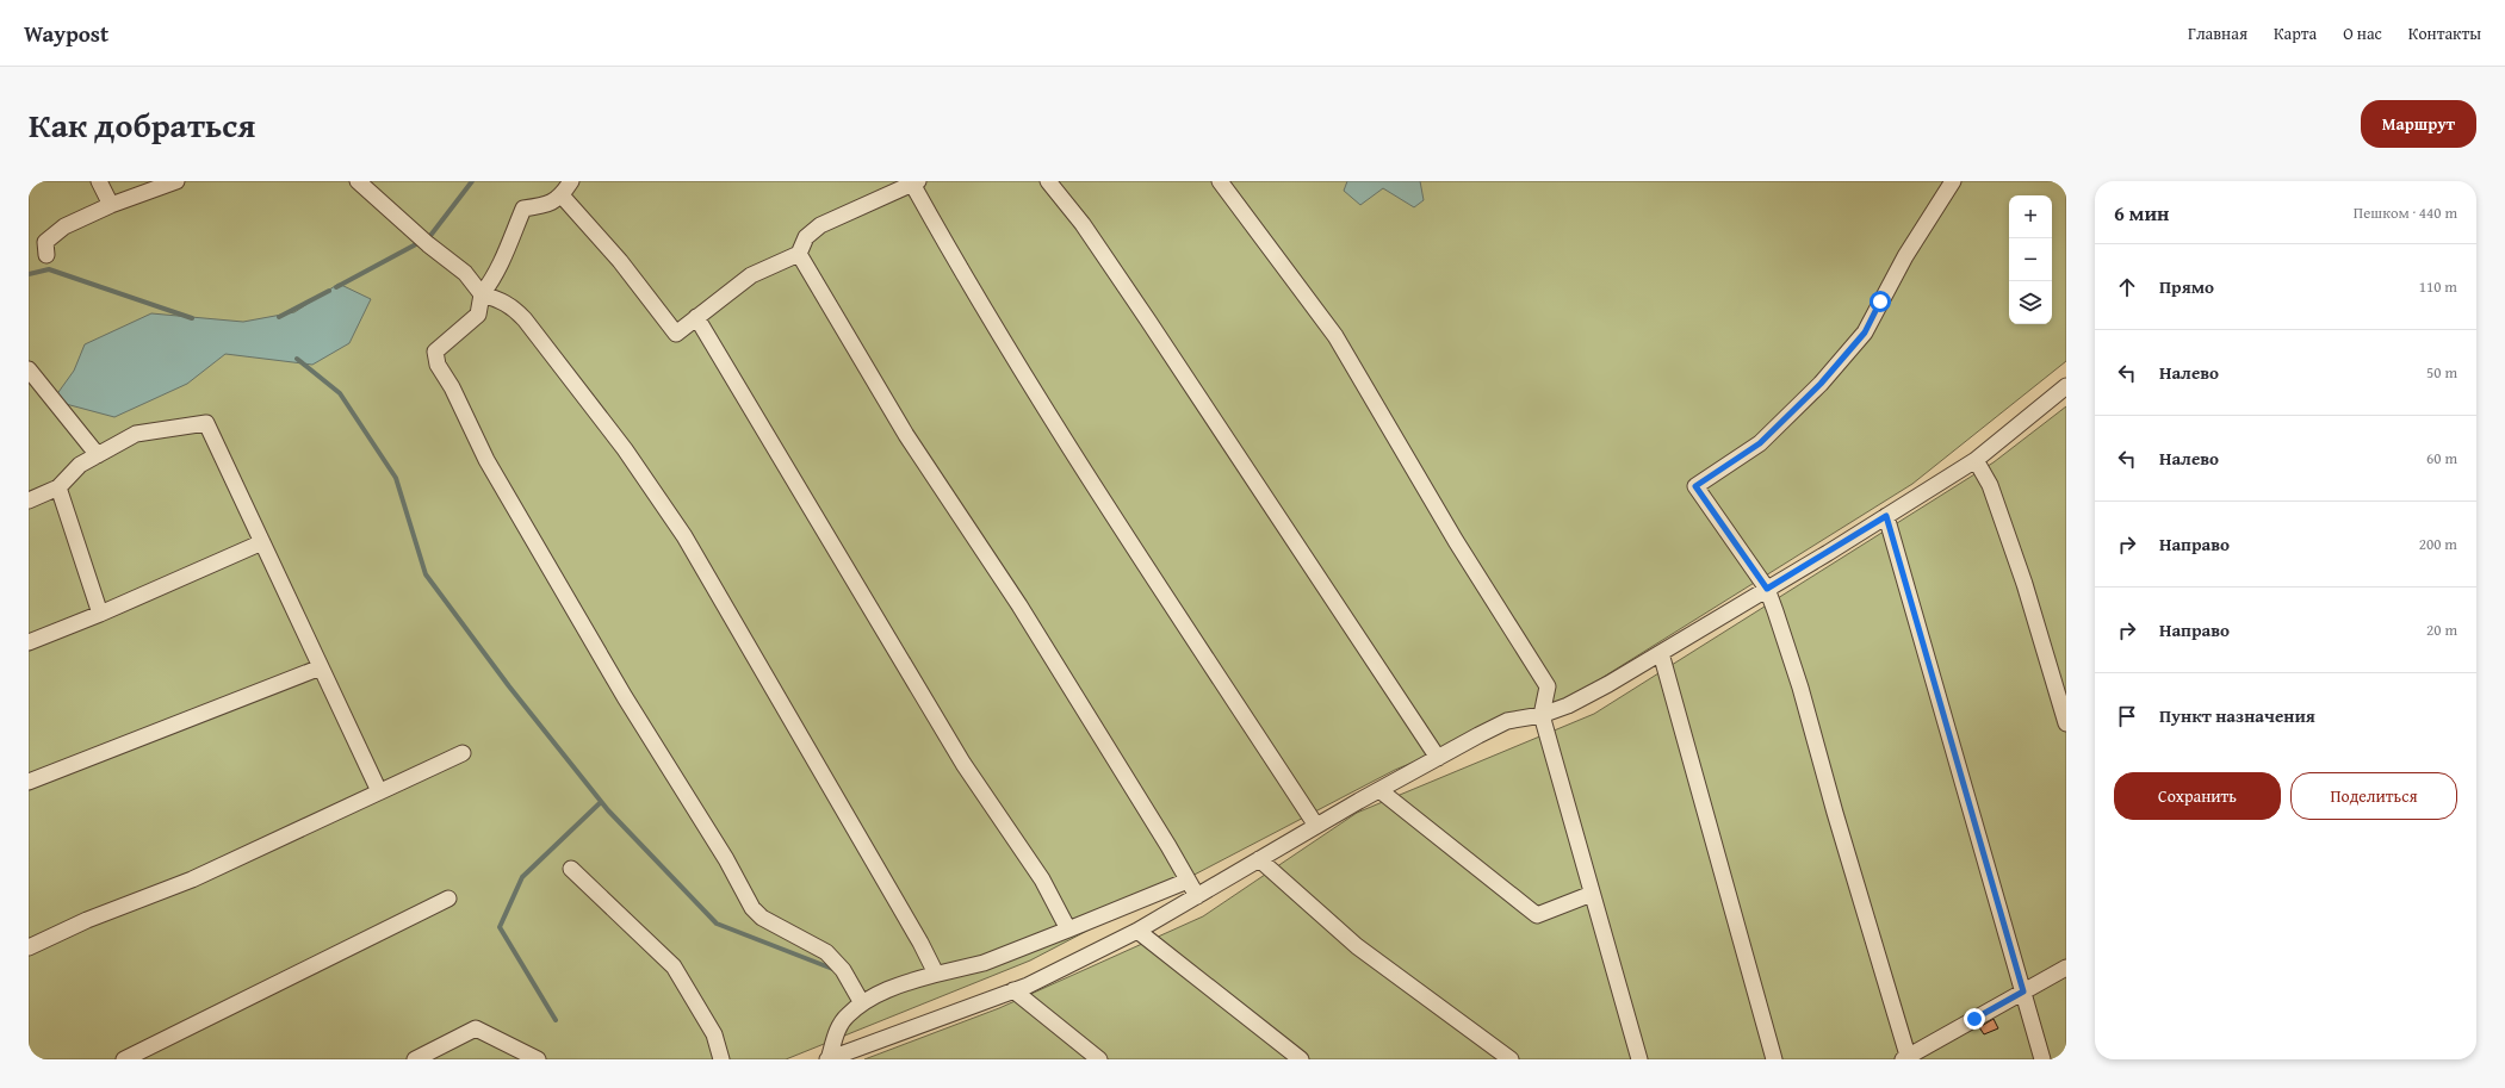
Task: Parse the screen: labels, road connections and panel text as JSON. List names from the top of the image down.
{
  "page": {
    "header": "Waypost",
    "nav": [
      "Главная",
      "Карта",
      "О нас",
      "Контакты"
    ],
    "title": "Как добраться",
    "buttons": [
      "Маршрут",
      ["Сохранить", "Поделиться"]
    ],
    "heading": ["6 мин", "Пешком · 440 m"],
    "map_buttons": ["+", "−"],
    "list": [
      ["Прямо", "110 m"],
      ["Налево", "50 m"],
      ["Налево", "60 m"],
      ["Направо", "200 m"],
      ["Направо", "20 m"],
      "Пункт назначения"
    ]
  }
}
